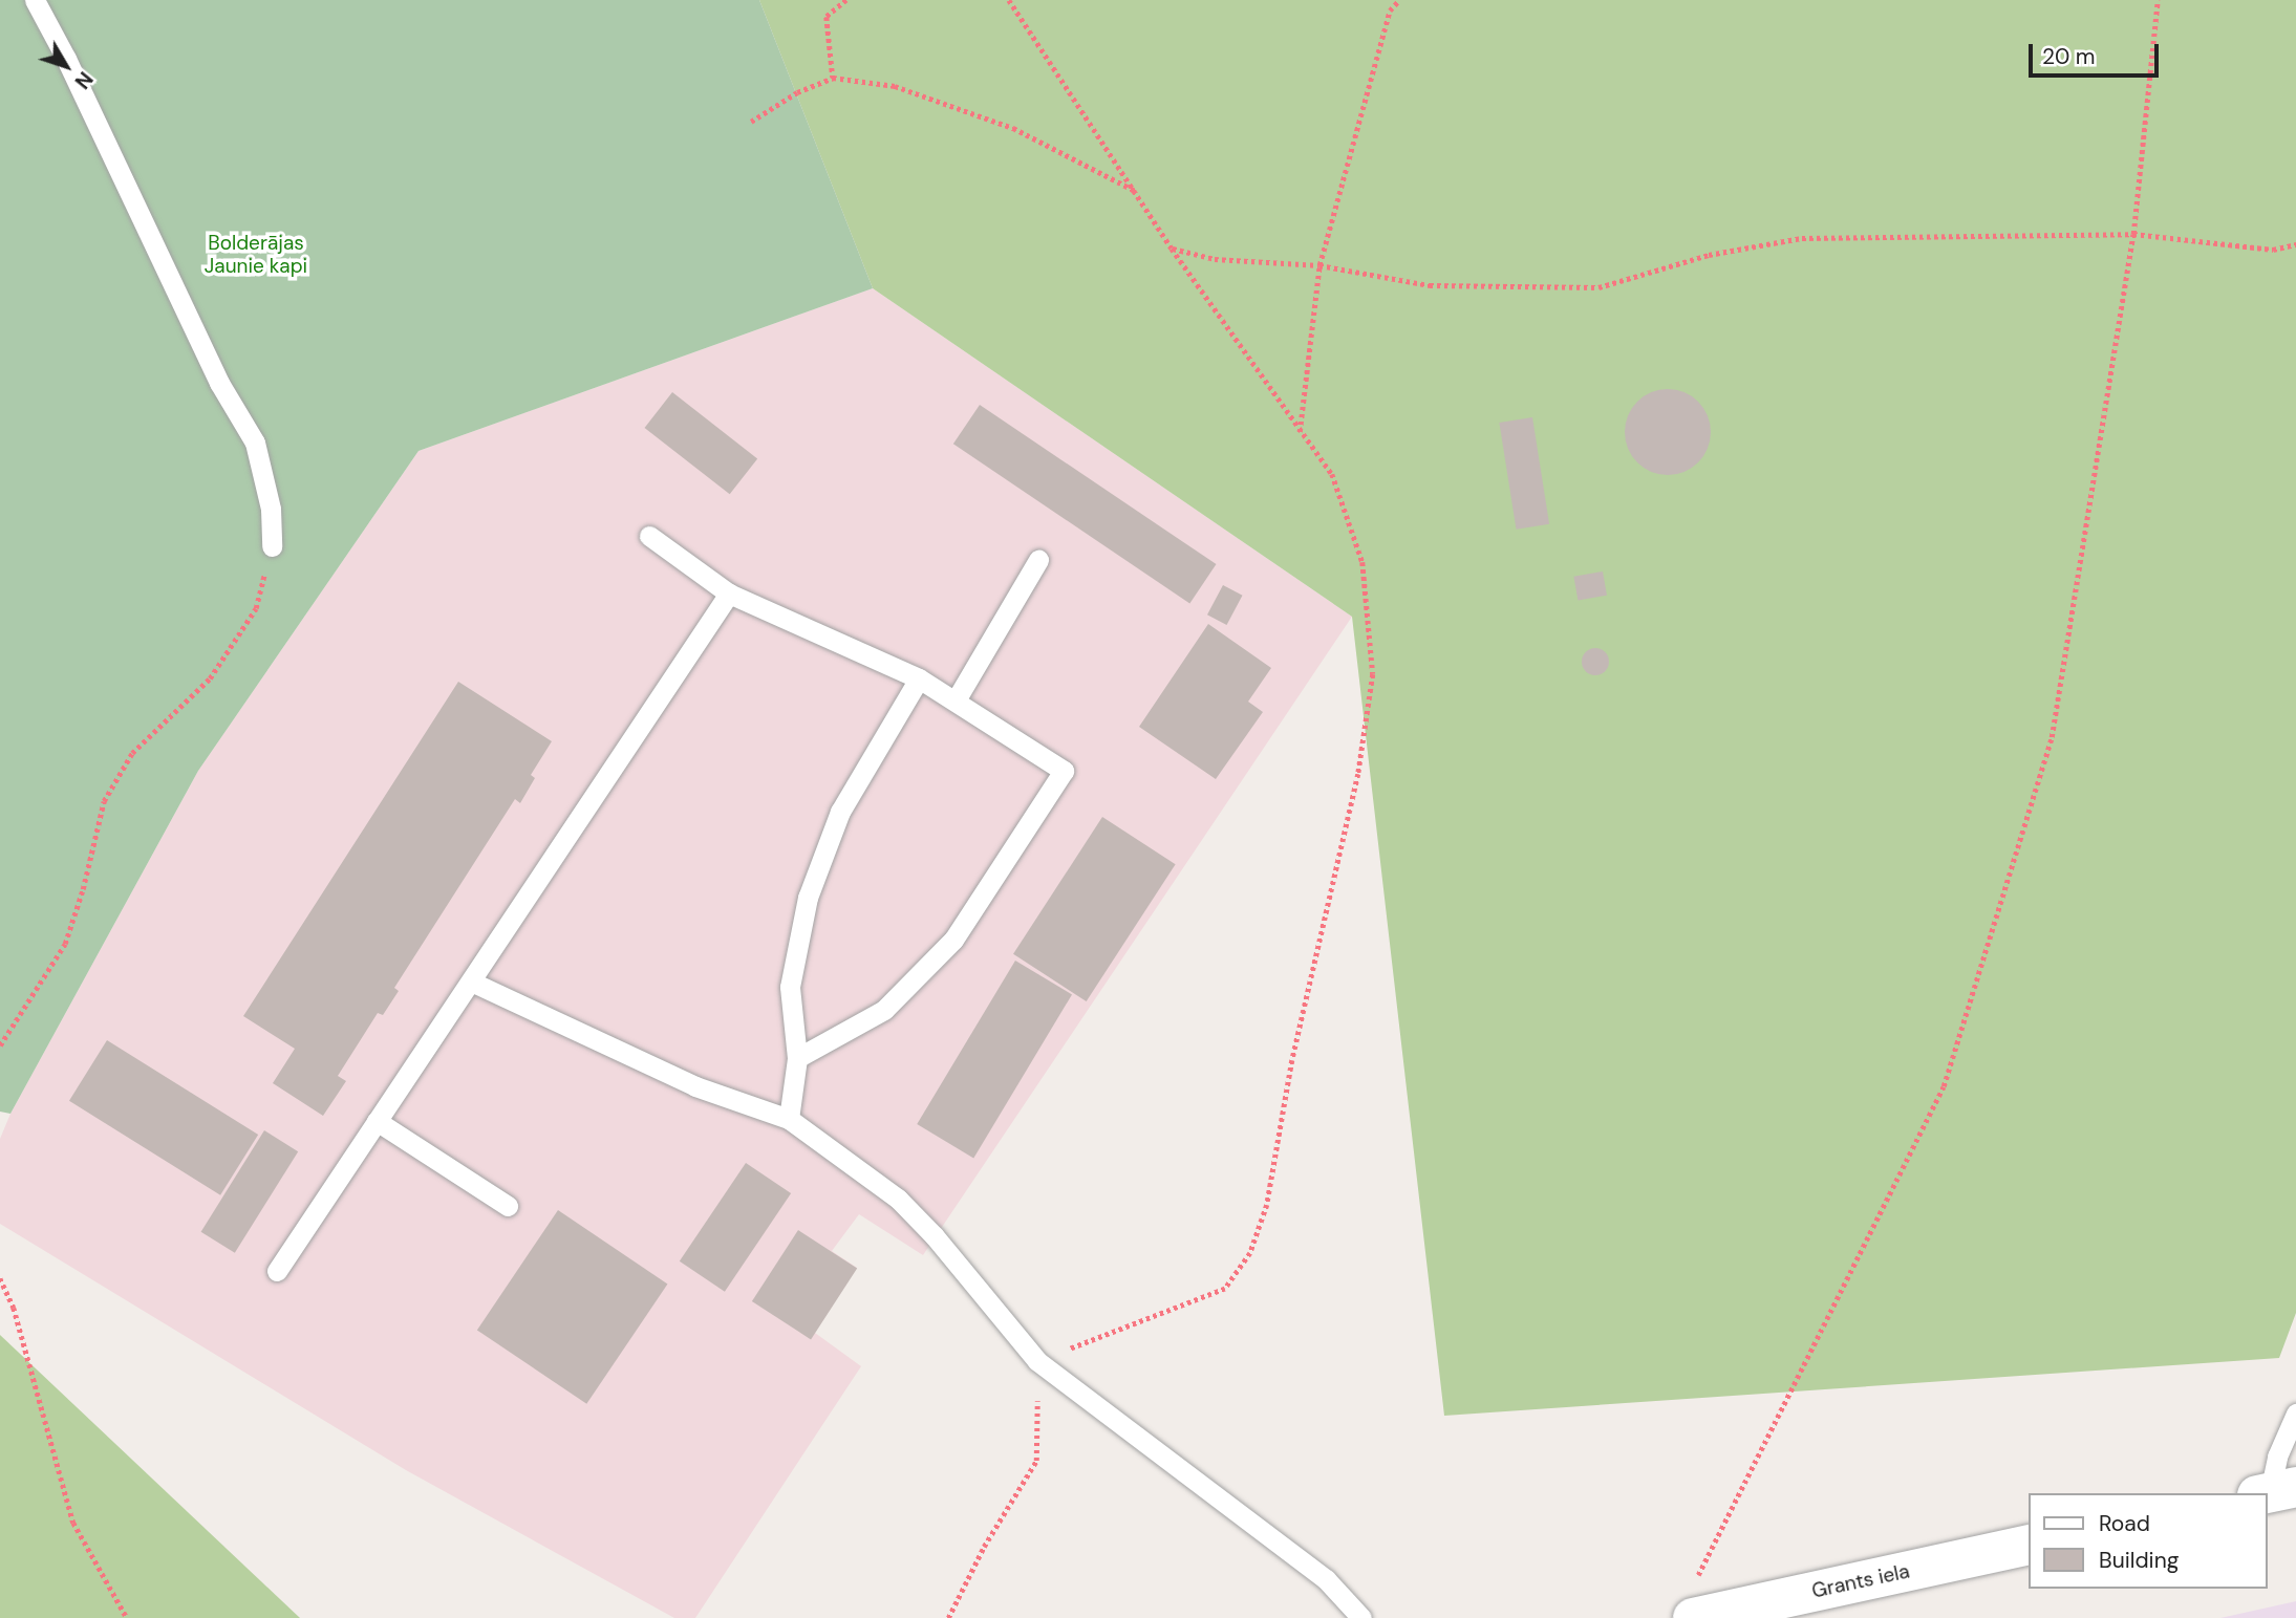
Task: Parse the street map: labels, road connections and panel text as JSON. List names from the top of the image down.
{
  "streets": {
    "street": ["Grants iela"]
  },
  "parks": ["Bolderājas Jaunie kapi"],
  "legend": ["Road", "Building"],
  "scale_bar": "20 m",
  "north": "bottom right"
}
